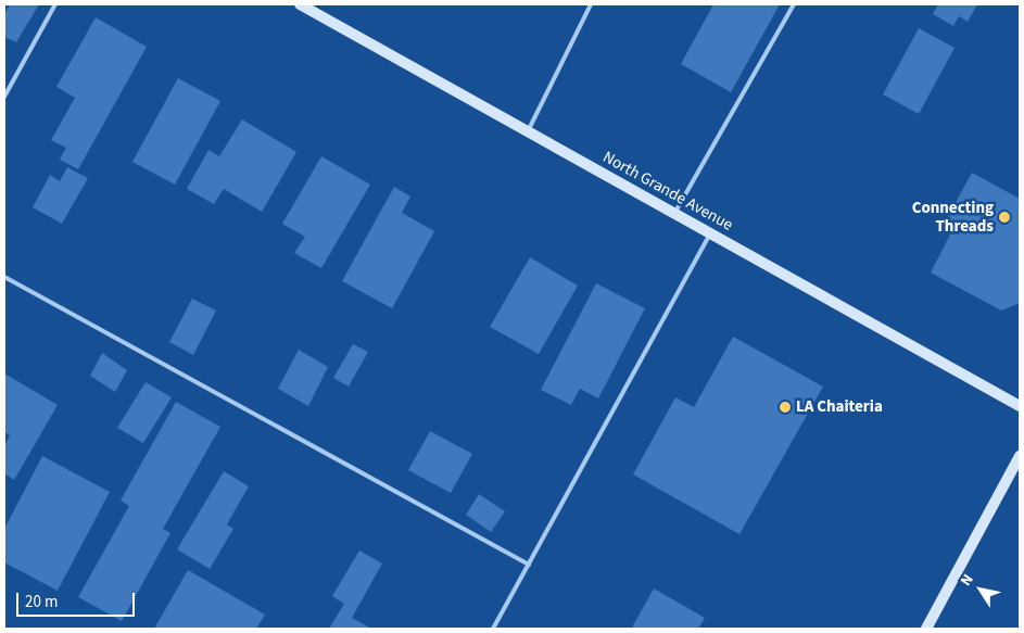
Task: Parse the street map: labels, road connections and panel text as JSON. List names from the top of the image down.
{
  "streets": {
    "main road": ["North Grande Avenue"]
  },
  "places": ["Connecting Threads", "LA Chaiteria"],
  "scale_bar": "20 m",
  "north": "top left"
}
